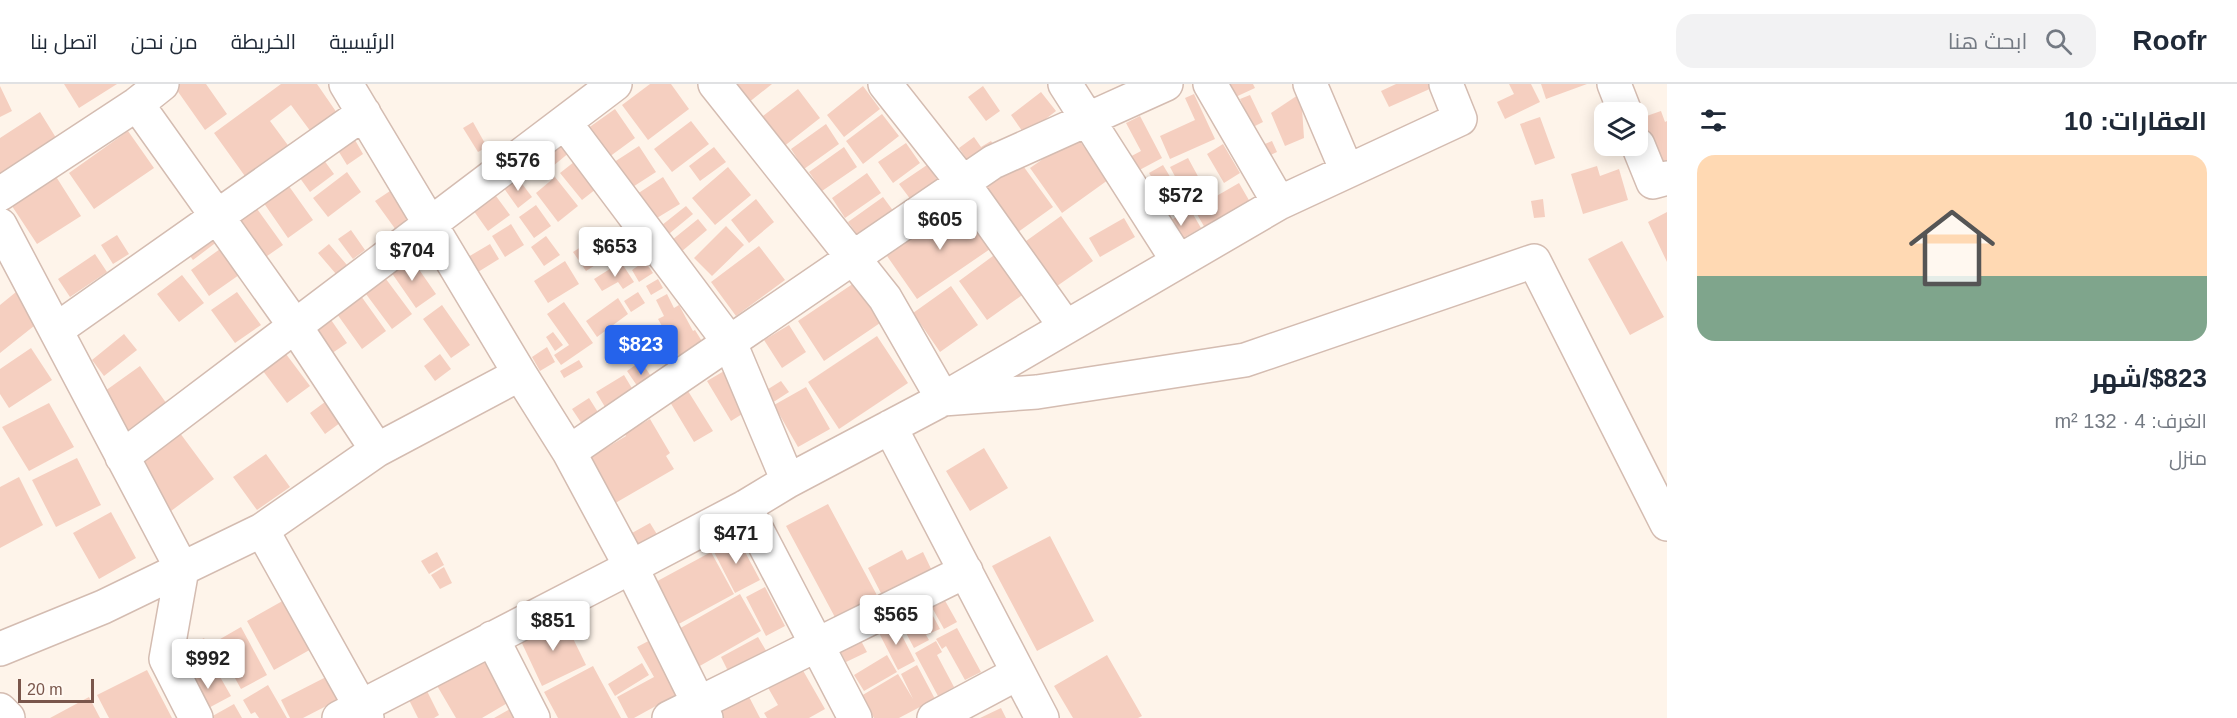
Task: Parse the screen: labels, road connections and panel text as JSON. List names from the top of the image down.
{
  "scale_bar": "20 m",
  "page": {
    "header": "Roofr",
    "search": "ابحث هنا",
    "nav": [
      "الرئيسية",
      "الخريطة",
      "من نحن",
      "اتصل بنا"
    ],
    "heading": "العقارات: 10",
    "price": [
      "$576",
      "$572",
      "$605",
      "$653",
      "$704",
      "$823",
      "$471",
      "$565",
      "$851",
      "$992"
    ],
    "list": [
      {
        "name": "$823/شهر",
        "note": "الغرف: 4 · 132 m² · منزل"
      }
    ],
    "scale": "20 m"
  }
}
